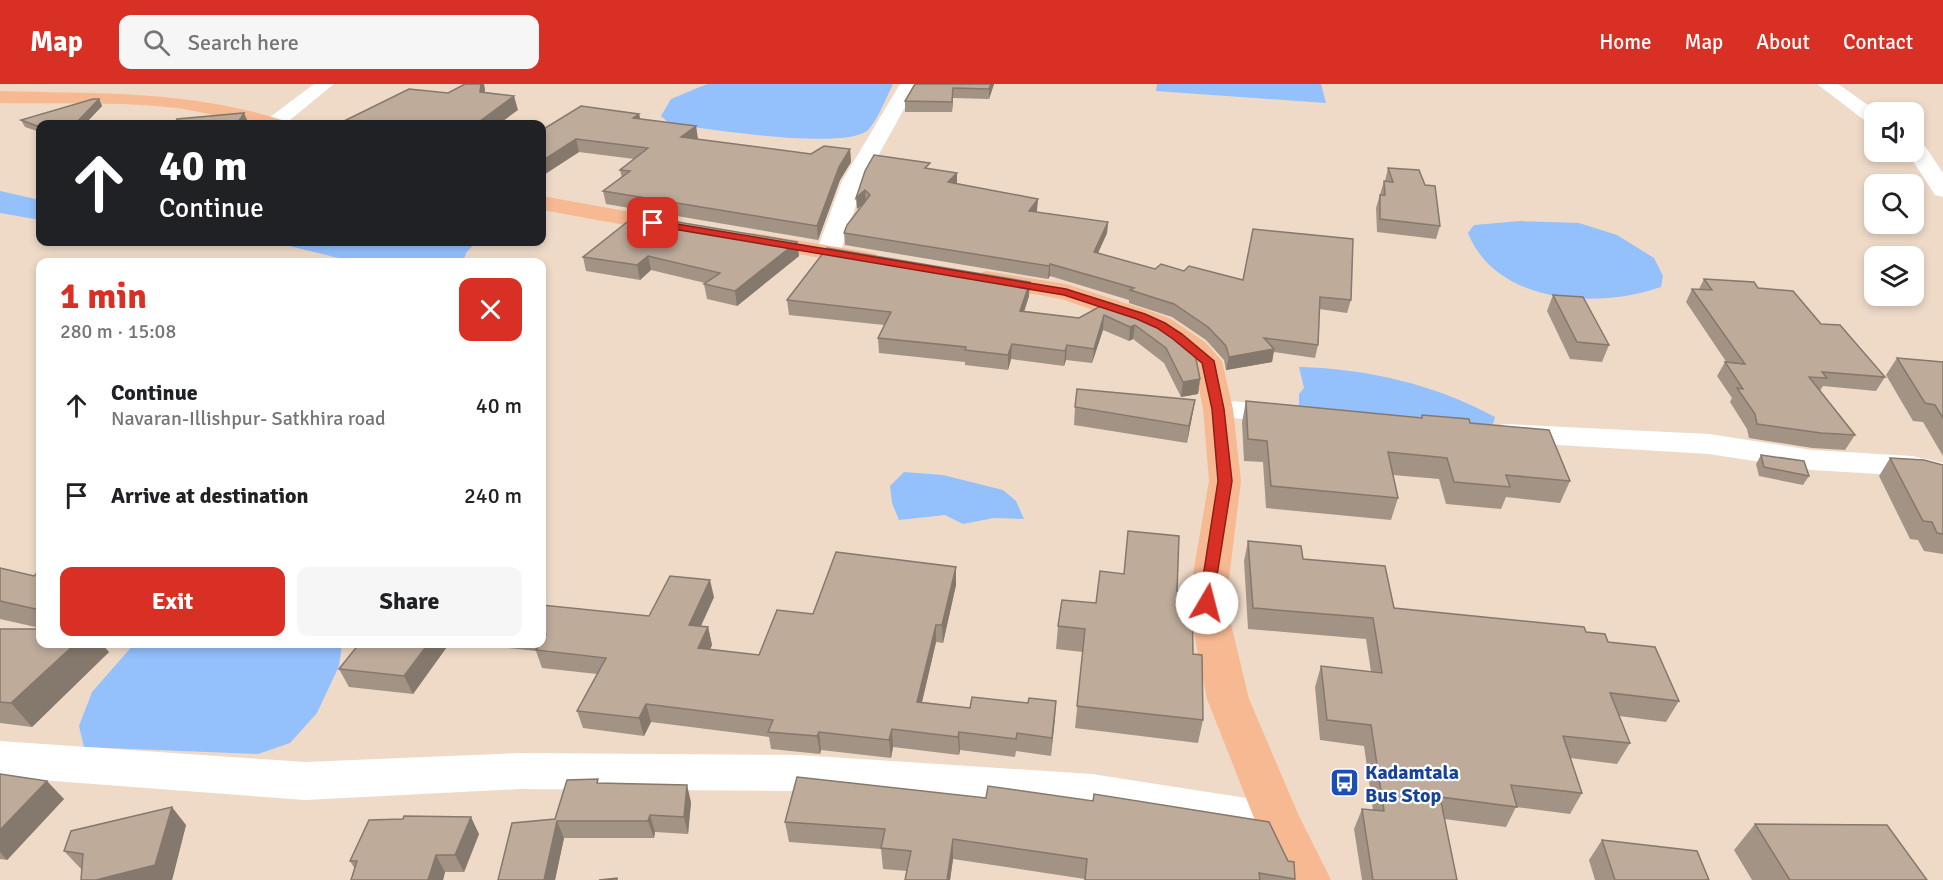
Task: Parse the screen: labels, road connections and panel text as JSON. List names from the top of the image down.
{
  "places": {
    "bus stop": ["Kadamtala Bus Stop"]
  },
  "page": {
    "header": "Map",
    "search": "Search here",
    "nav": [
      "Home",
      "Map",
      "About",
      "Contact"
    ],
    "turn": ["40 m", "Continue"],
    "heading": ["1 min", "280 m · 15:08"],
    "list": [
      {
        "name": "Continue",
        "note": "Navaran-Illishpur- Satkhira road",
        "value": "40 m"
      },
      {
        "name": "Arrive at destination",
        "value": "240 m"
      }
    ],
    "buttons": ["Exit", "Share"]
  }
}
